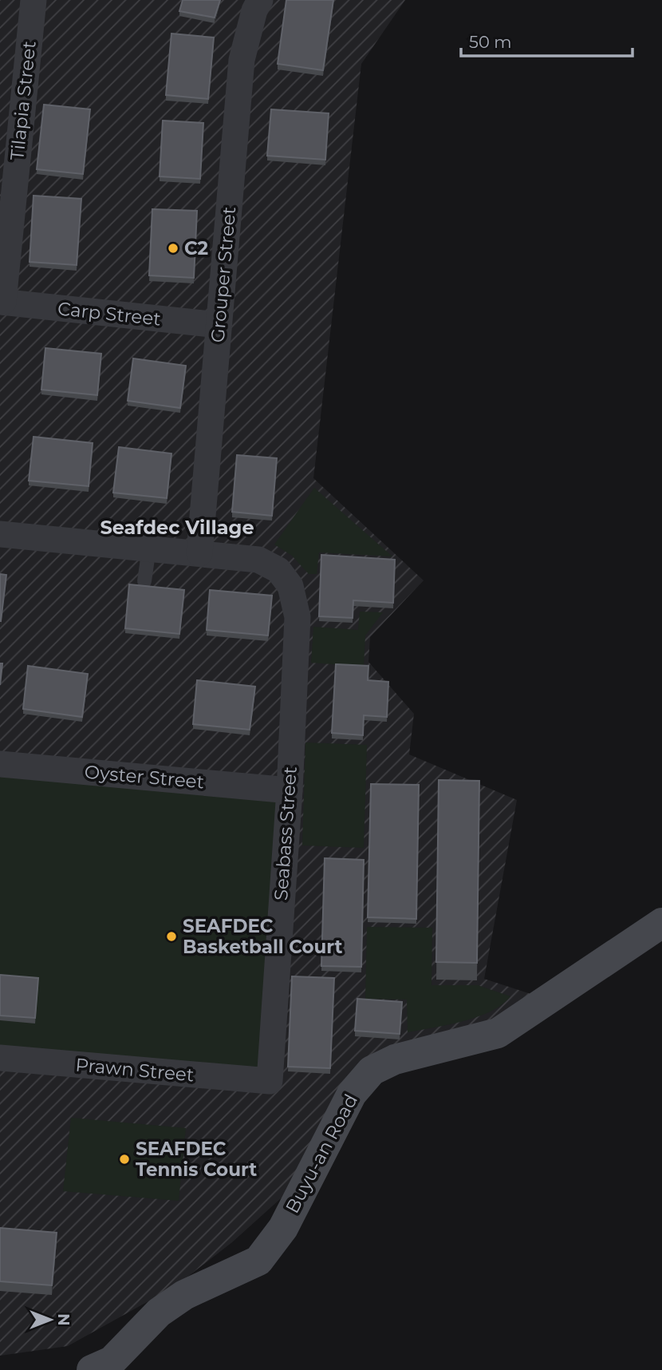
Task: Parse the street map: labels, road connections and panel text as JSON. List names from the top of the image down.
{
  "streets": {
    "street": [
      "Tilapia Street",
      "Grouper Street",
      "Carp Street",
      "Oyster Street",
      "Seabass Street",
      "Prawn Street",
      "Buyu-an Road"
    ]
  },
  "crossings": [
    ["Tilapia Street", "Carp Street"],
    ["Grouper Street", "Carp Street"],
    ["Grouper Street", "Seabass Street"],
    ["Oyster Street", "Seabass Street"],
    ["Seabass Street", "Prawn Street"]
  ],
  "districts": ["Seafdec Village"],
  "places": ["C2", "SEAFDEC Basketball Court", "SEAFDEC Tennis Court"],
  "scale_bar": "50 m",
  "north": "right"
}
